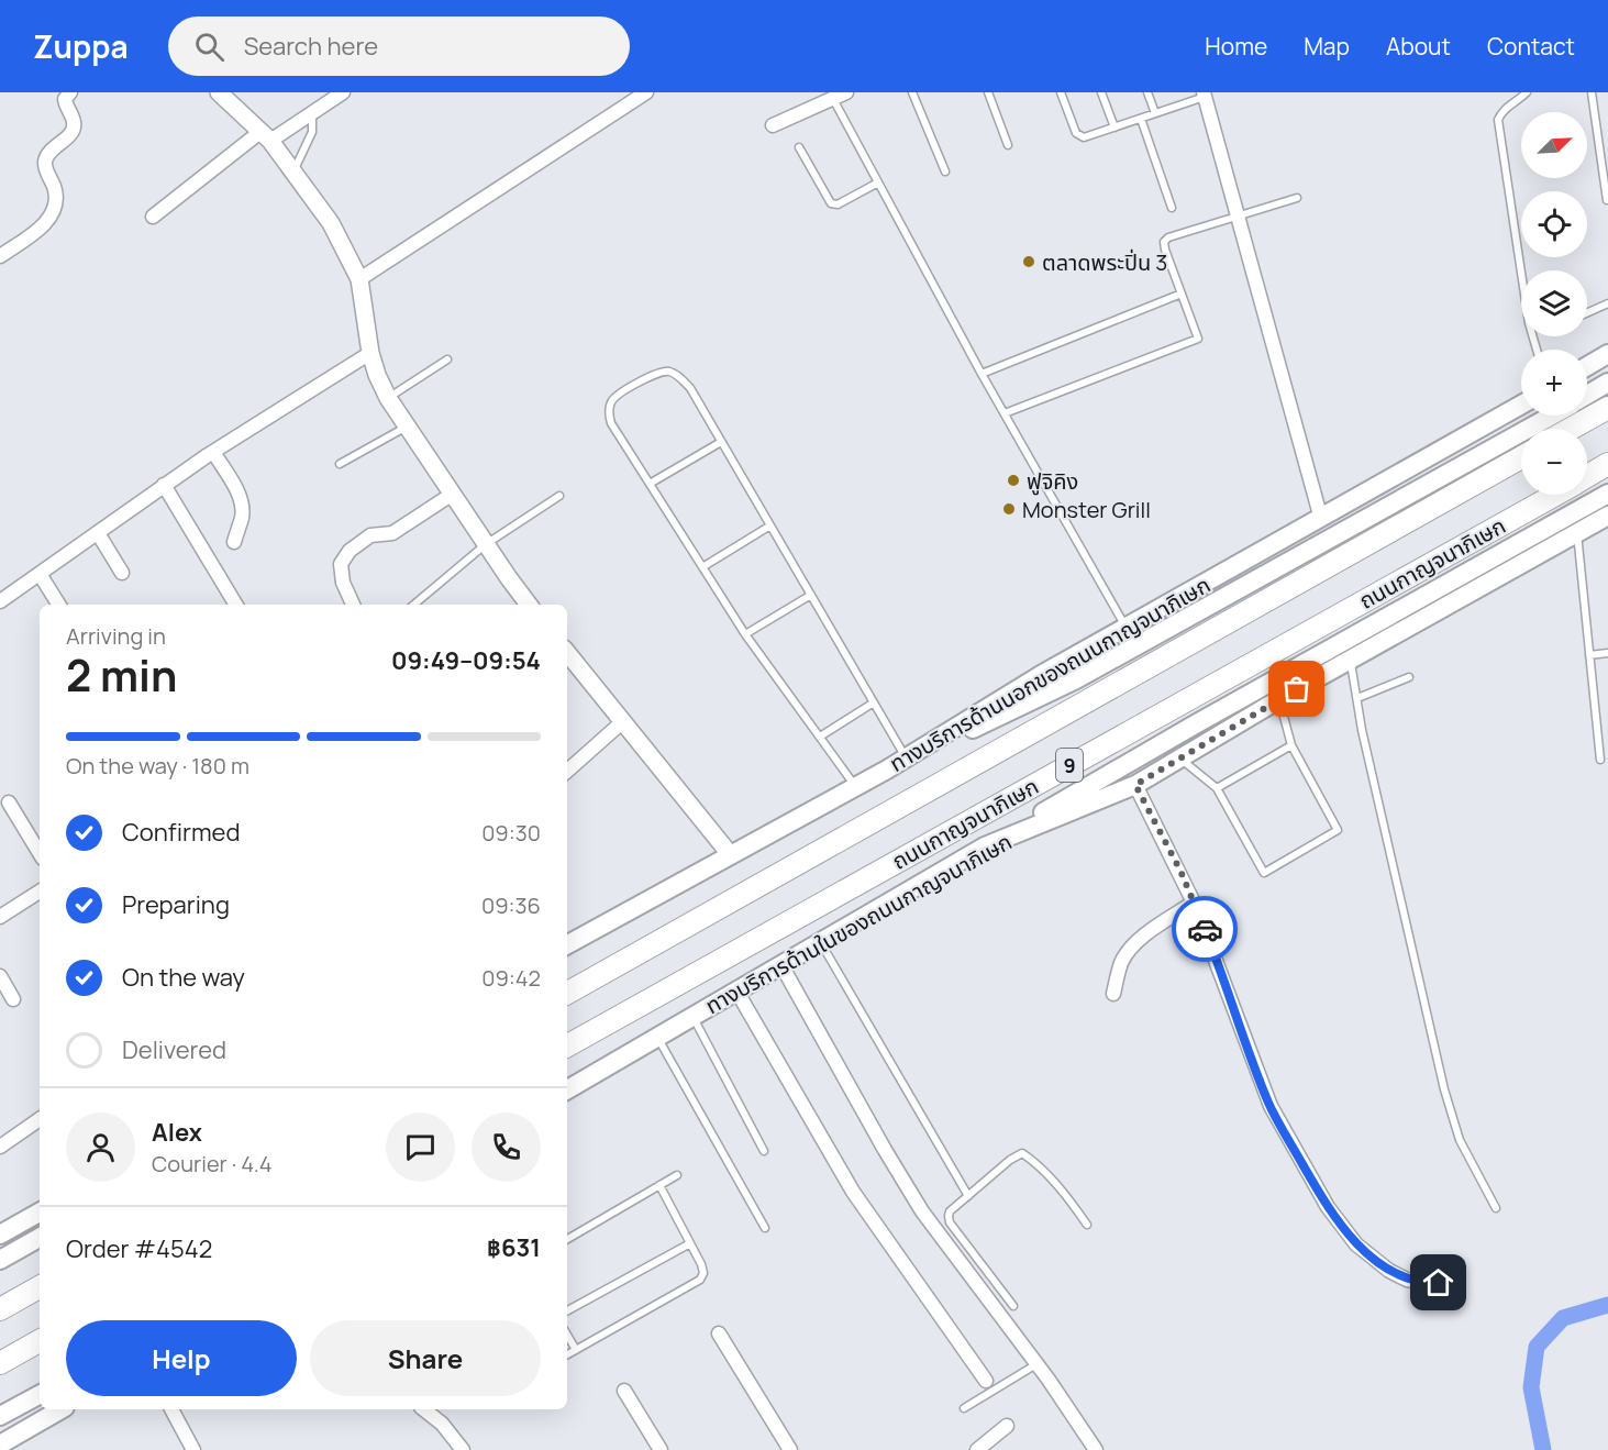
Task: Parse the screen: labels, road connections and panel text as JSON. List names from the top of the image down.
{
  "streets": {
    "highway": ["ถนนกาญจนาภิเษก", "9"],
    "main road": ["ทางบริการด้านนอกของถนนกาญจนาภิเษก", "ทางบริการด้านในของถนนกาญจนาภิเษก"]
  },
  "places": ["ตลาดพระปิ่น 3", "ฟูจิคิง", "Monster Grill"],
  "north": "top right",
  "page": {
    "header": "Zuppa",
    "search": "Search here",
    "nav": [
      "Home",
      "Map",
      "About",
      "Contact"
    ],
    "map_buttons": ["+", "−"],
    "heading": ["2 min", "Arriving in", "09:49–09:54"],
    "panel": [
      "Alex",
      "Courier · 4.4",
      "Order #4542",
      "฿631"
    ],
    "bar": "On the way · 180 m",
    "list": [
      ["Confirmed", "09:30"],
      ["Preparing", "09:36"],
      ["On the way", "09:42"],
      "Delivered"
    ],
    "buttons": ["Help", "Share"]
  }
}
